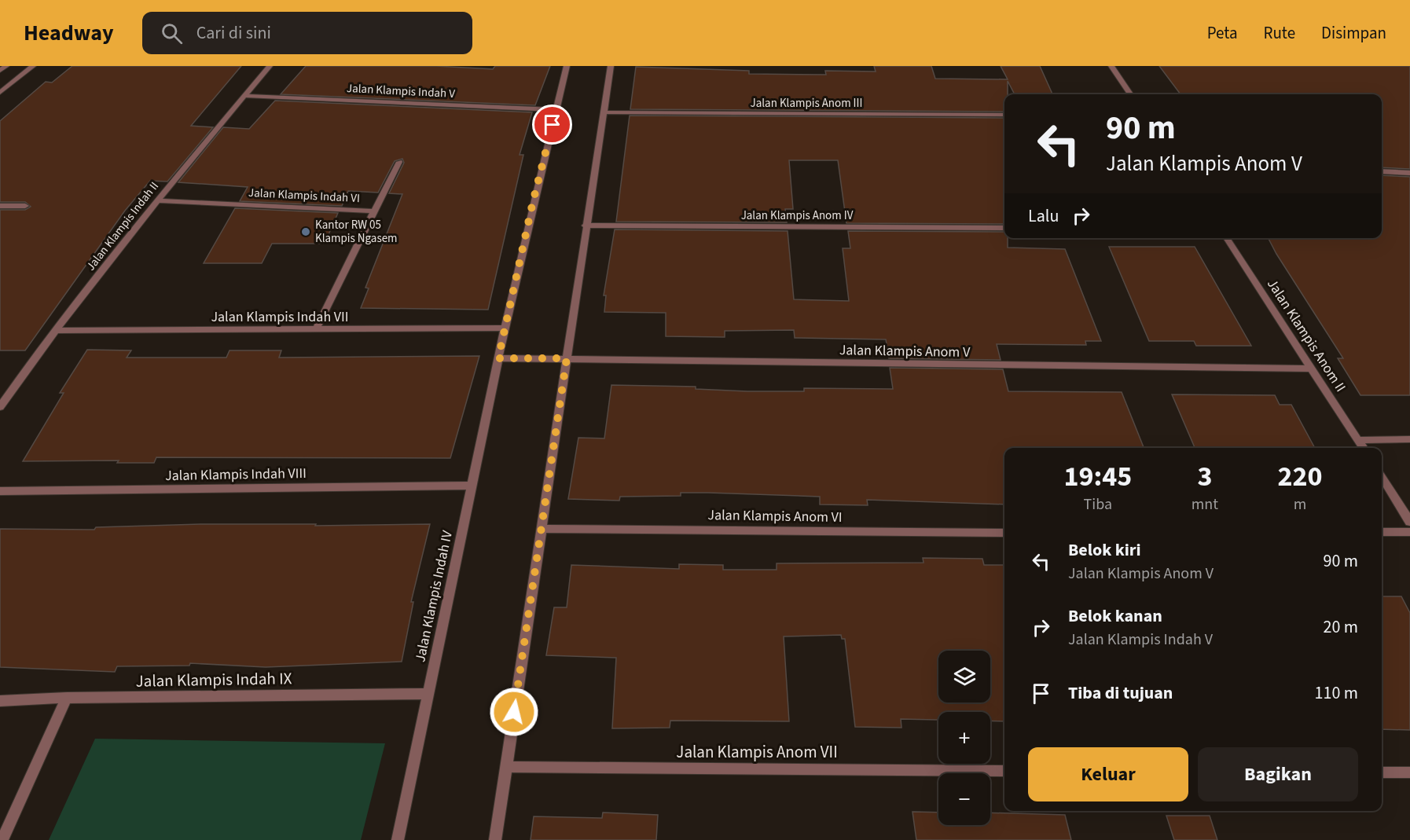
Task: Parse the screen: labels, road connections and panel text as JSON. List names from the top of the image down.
{
  "streets": {
    "street": [
      "Jalan Klampis Indah V",
      "Jalan Klampis Anom III",
      "Jalan Klampis Indah VI",
      "Jalan Klampis Anom IV",
      "Jalan Klampis Indah II",
      "Jalan Klampis Indah VII",
      "Jalan Klampis Anom II",
      "Jalan Klampis Anom V",
      "Jalan Klampis Indah VIII",
      "Jalan Klampis Anom VI",
      "Jalan Klampis Indah IV",
      "Jalan Klampis Indah IX",
      "Jalan Klampis Anom VII"
    ]
  },
  "crossings": [
    ["Jalan Klampis Indah V", "Jalan Klampis Indah II"],
    ["Jalan Klampis Indah VI", "Jalan Klampis Indah II"],
    ["Jalan Klampis Indah VI", "Jalan Klampis Indah VII"],
    ["Jalan Klampis Indah II", "Jalan Klampis Indah VII"],
    ["Jalan Klampis Anom II", "Jalan Klampis Anom V"],
    ["Jalan Klampis Anom V", "Jalan Klampis Indah IV"],
    ["Jalan Klampis Indah VIII", "Jalan Klampis Indah IV"],
    ["Jalan Klampis Indah IV", "Jalan Klampis Indah IX"]
  ],
  "places": ["Kantor RW 05 Klampis Ngasem"],
  "page": {
    "header": "Headway",
    "search": "Cari di sini",
    "nav": ["Peta", "Rute", "Disimpan"],
    "turn": ["90 m", "Jalan Klampis Anom V"],
    "then": "Lalu",
    "eta": [
      "19:45",
      "Tiba",
      "3",
      "mnt",
      "220",
      "m"
    ],
    "list": [
      {
        "name": "Belok kiri",
        "note": "Jalan Klampis Anom V",
        "value": "90 m"
      },
      {
        "name": "Belok kanan",
        "note": "Jalan Klampis Indah V",
        "value": "20 m"
      },
      {
        "name": "Tiba di tujuan",
        "value": "110 m"
      }
    ],
    "map_buttons": ["+", "−"],
    "buttons": ["Keluar", "Bagikan"]
  }
}
